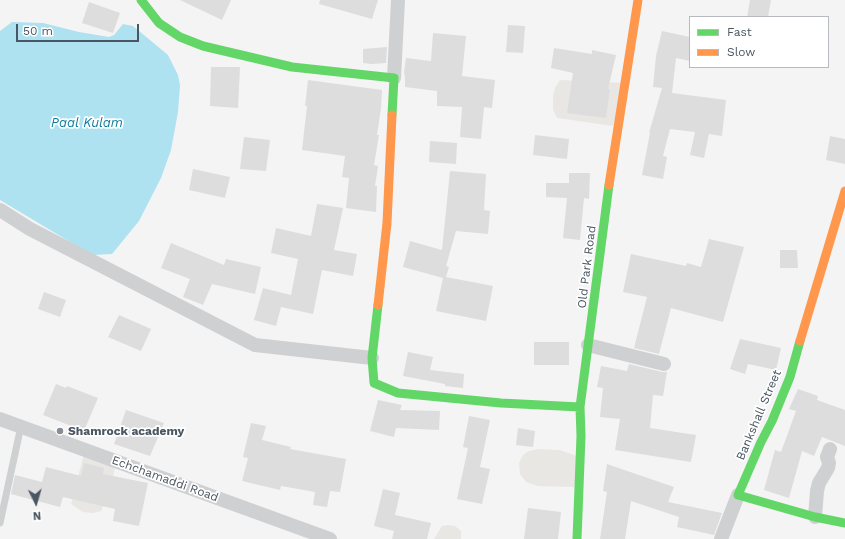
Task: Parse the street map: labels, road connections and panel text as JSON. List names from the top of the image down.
{
  "streets": {
    "street": ["Old Park Road", "Bankshall Street", "Echchamaddi Road"]
  },
  "water": ["Paal Kulam"],
  "places": ["Shamrock academy"],
  "legend": ["Fast", "Slow"],
  "scale_bar": "50 m",
  "north": "bottom"
}
